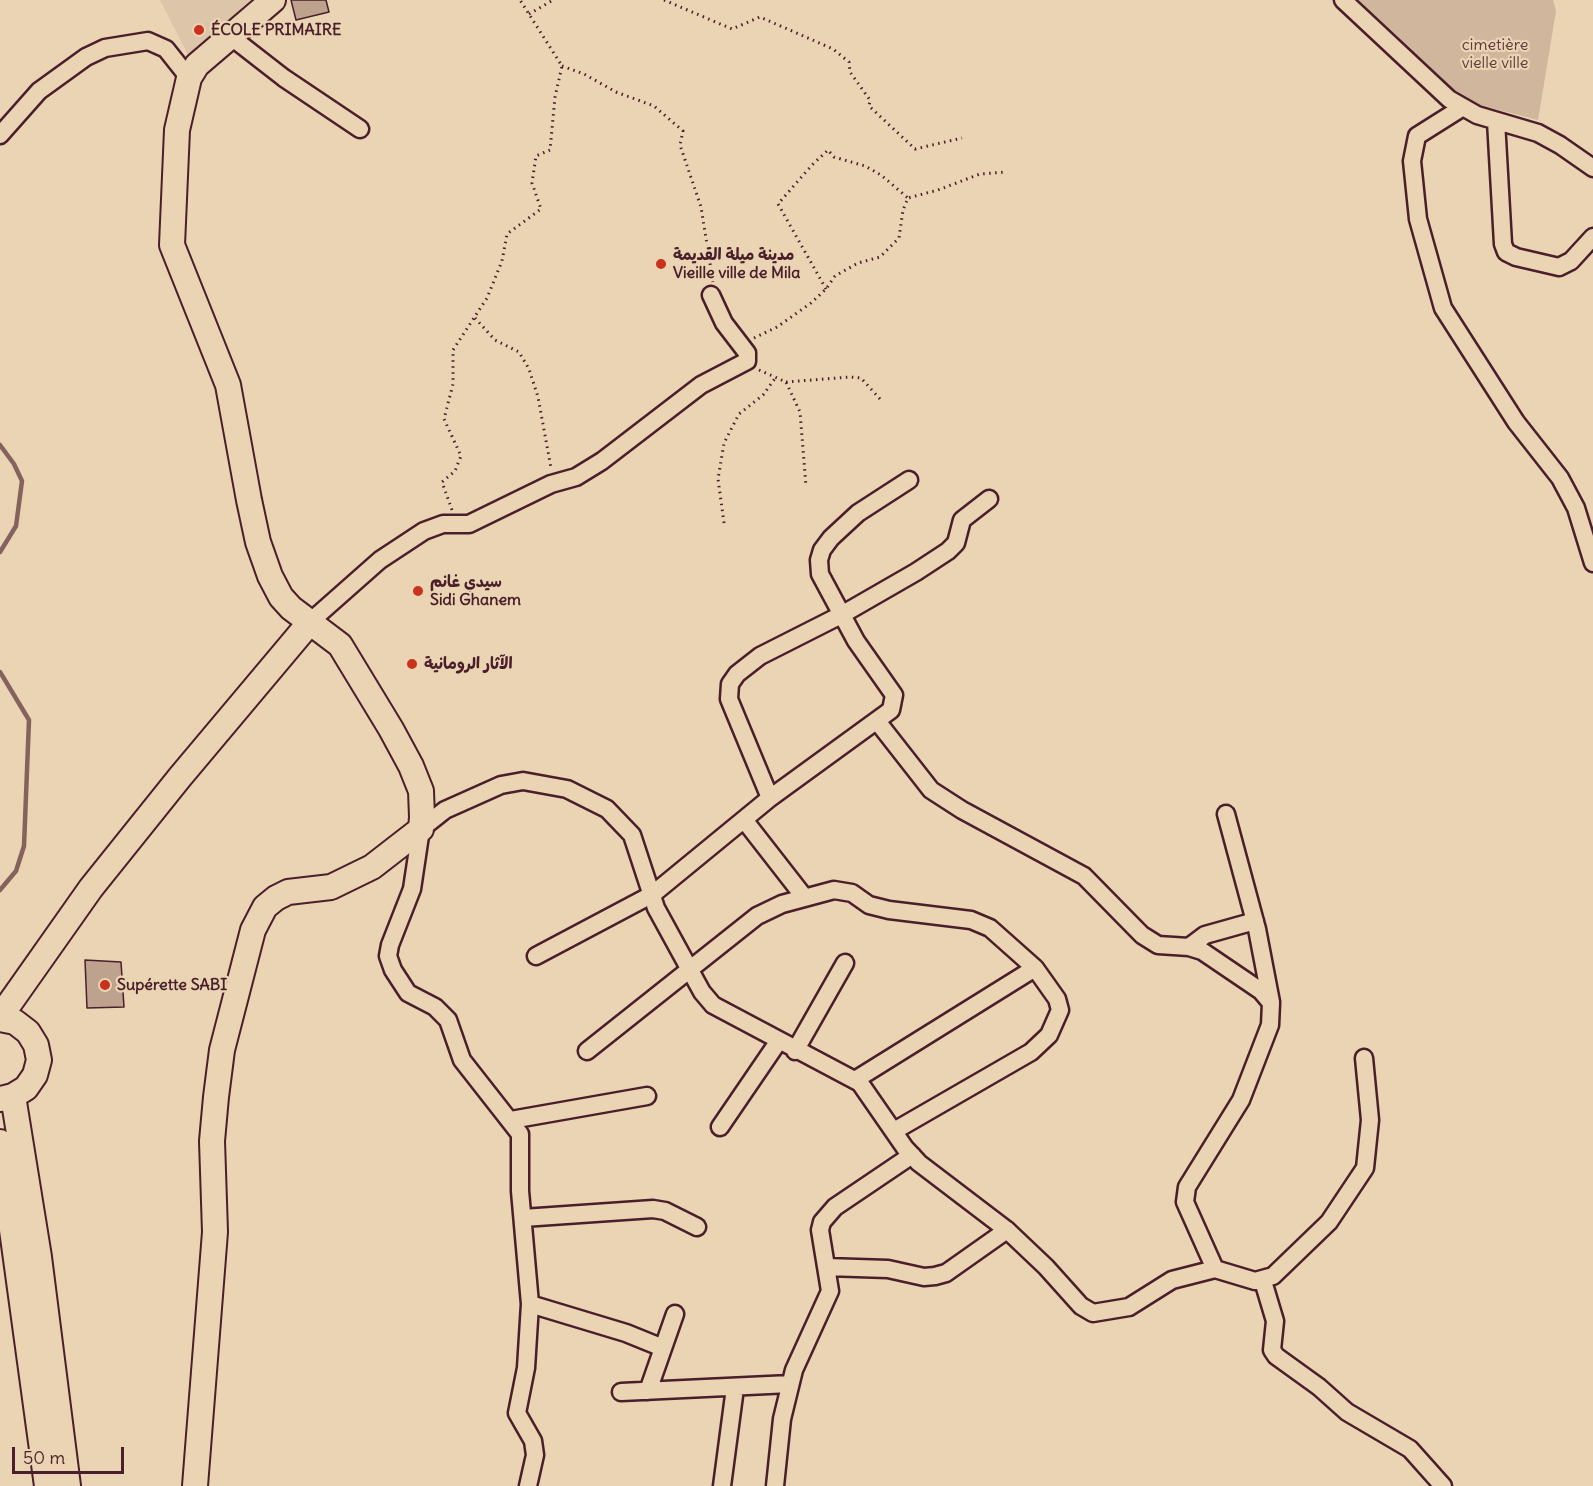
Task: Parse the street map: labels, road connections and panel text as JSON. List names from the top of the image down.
{
  "parks": ["cimetière vielle ville"],
  "places": [
    "ÉCOLE PRIMAIRE",
    "مدينة ميلة القديمة Vieille ville de Mila",
    "سيدي غانم Sidi Ghanem",
    "الآثار الرومانية",
    "Supérette SABI"
  ],
  "scale_bar": "50 m"
}
